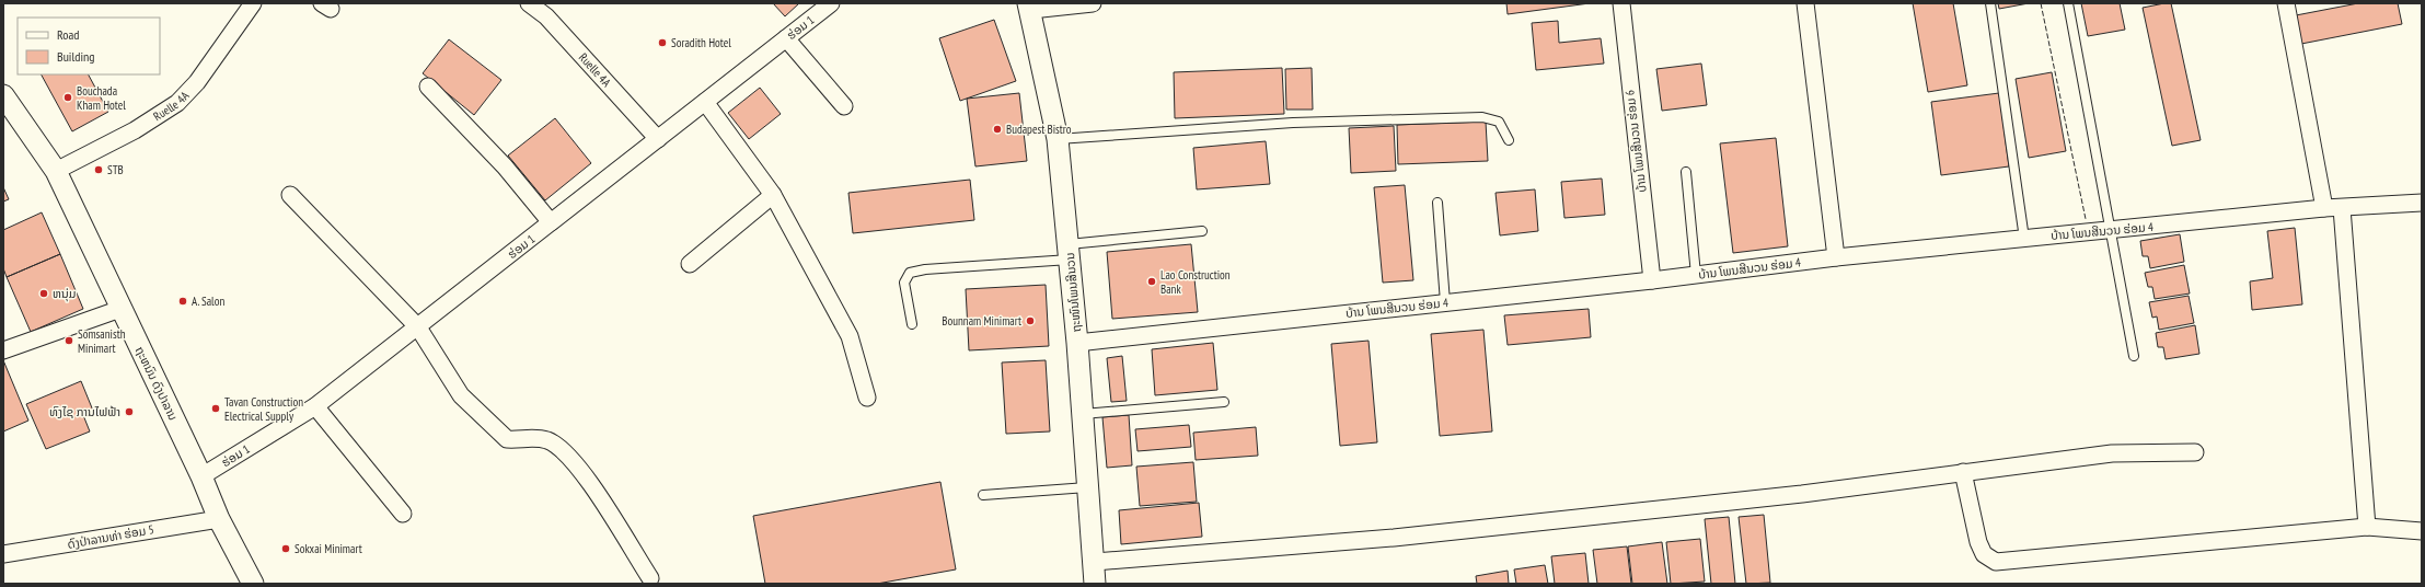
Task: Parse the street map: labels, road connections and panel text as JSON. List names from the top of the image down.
{
  "streets": {
    "street": [
      "ຮ່ອມ 1",
      "Ruelle 4A",
      "ບ້ານ ໂພນສີນວນ ຮ່ອມ 6",
      "ບ້ານ ໂພນສີນວນ ຮ່ອມ 4",
      "ຖະໜົນໂພນສີນວນ",
      "ຖະຫນົນ ດົງປາລານ",
      "ດົງປ່າລານທ່າ ຮ່ອມ 5"
    ]
  },
  "crossings": [
    ["ຮ່ອມ 1", "Ruelle 4A"],
    ["ຮ່ອມ 1", "ຖະຫນົນ ດົງປາລານ"],
    ["Ruelle 4A", "ຖະຫນົນ ດົງປາລານ"],
    ["ບ້ານ ໂພນສີນວນ ຮ່ອມ 6", "ບ້ານ ໂພນສີນວນ ຮ່ອມ 4"],
    ["ບ້ານ ໂພນສີນວນ ຮ່ອມ 4", "ຖະໜົນໂພນສີນວນ"],
    ["ຖະຫນົນ ດົງປາລານ", "ດົງປ່າລານທ່າ ຮ່ອມ 5"]
  ],
  "places": [
    "Soradith Hotel",
    "Bouchada Kham Hotel",
    "Budapest Bistro",
    "STB",
    "Lao Construction Bank",
    "ຫນຸ່ມ",
    "A. Salon",
    "Bounnam Minimart",
    "Somsanisth Minimart",
    "Tavan Construction Electrical Supply",
    "ທົງໄຊ ການໄຟຟ້າ",
    "Sokxai Minimart"
  ],
  "legend": ["Road", "Building"]
}
